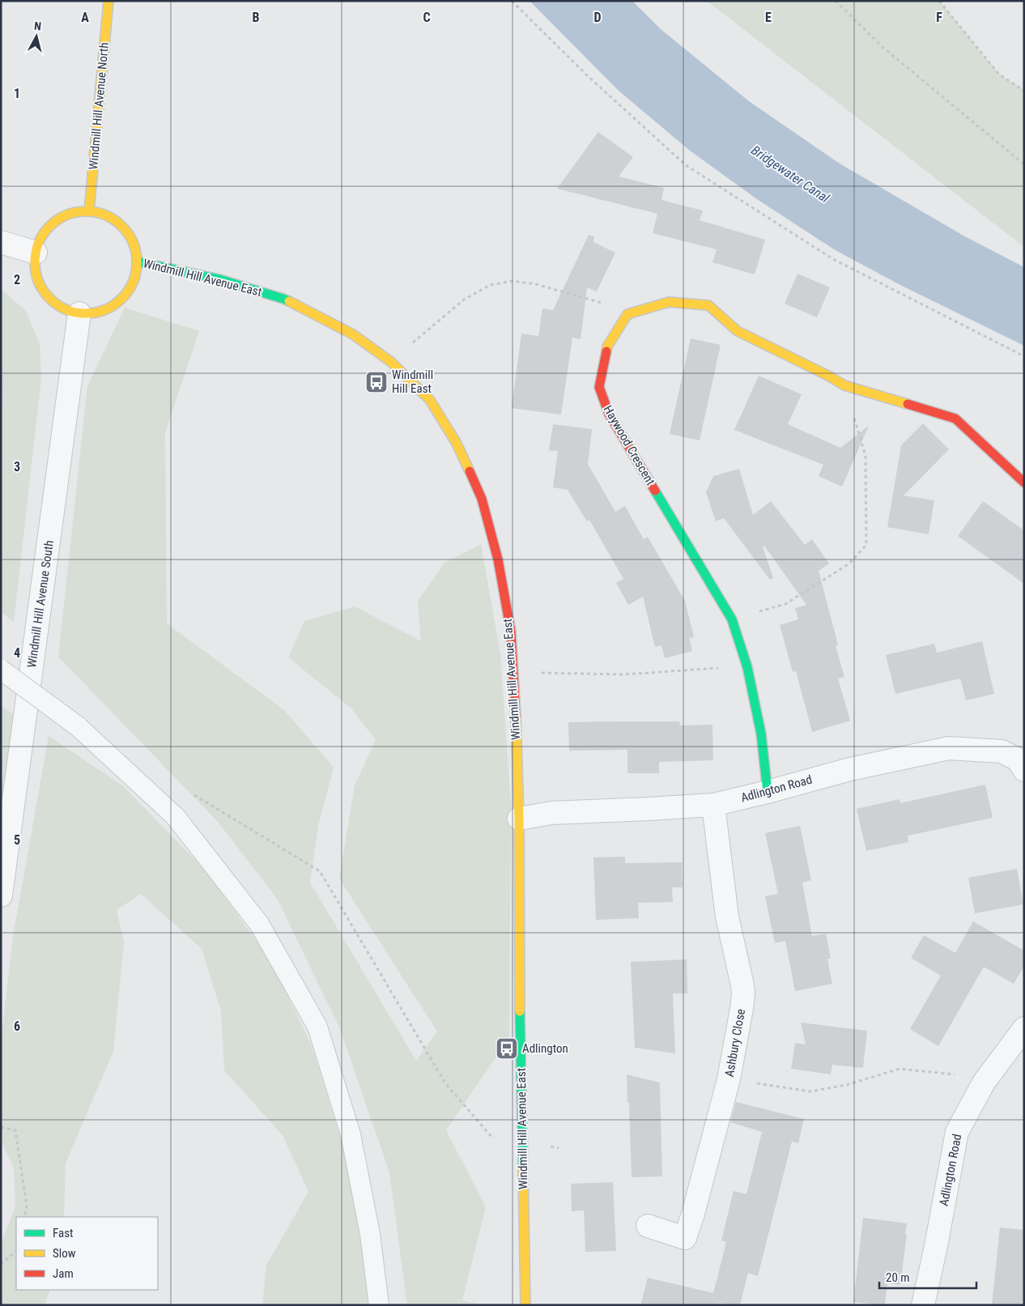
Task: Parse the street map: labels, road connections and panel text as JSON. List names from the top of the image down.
{
  "streets": {
    "street": [
      "Windmill Hill Avenue North",
      "Windmill Hill Avenue East",
      "Haywood Crescent",
      "Windmill Hill Avenue South",
      "Adlington Road",
      "Ashbury Close"
    ]
  },
  "crossings": [
    ["Windmill Hill Avenue North", "Windmill Hill Avenue East"],
    ["Windmill Hill Avenue North", "Windmill Hill Avenue South"],
    ["Windmill Hill Avenue East", "Windmill Hill Avenue South"],
    ["Windmill Hill Avenue East", "Adlington Road"],
    ["Haywood Crescent", "Adlington Road"],
    ["Adlington Road", "Ashbury Close"]
  ],
  "water": ["Bridgewater Canal"],
  "places": {
    "bus stop": ["Windmill Hill East", "Adlington"]
  },
  "legend": ["Fast", "Slow", "Jam"],
  "scale_bar": "20 m",
  "north": "top",
  "grid": {
    "columns": [
      "A",
      "B",
      "C",
      "D",
      "E",
      "F"
    ],
    "rows": [
      "1",
      "2",
      "3",
      "4",
      "5",
      "6"
    ]
  }
}
